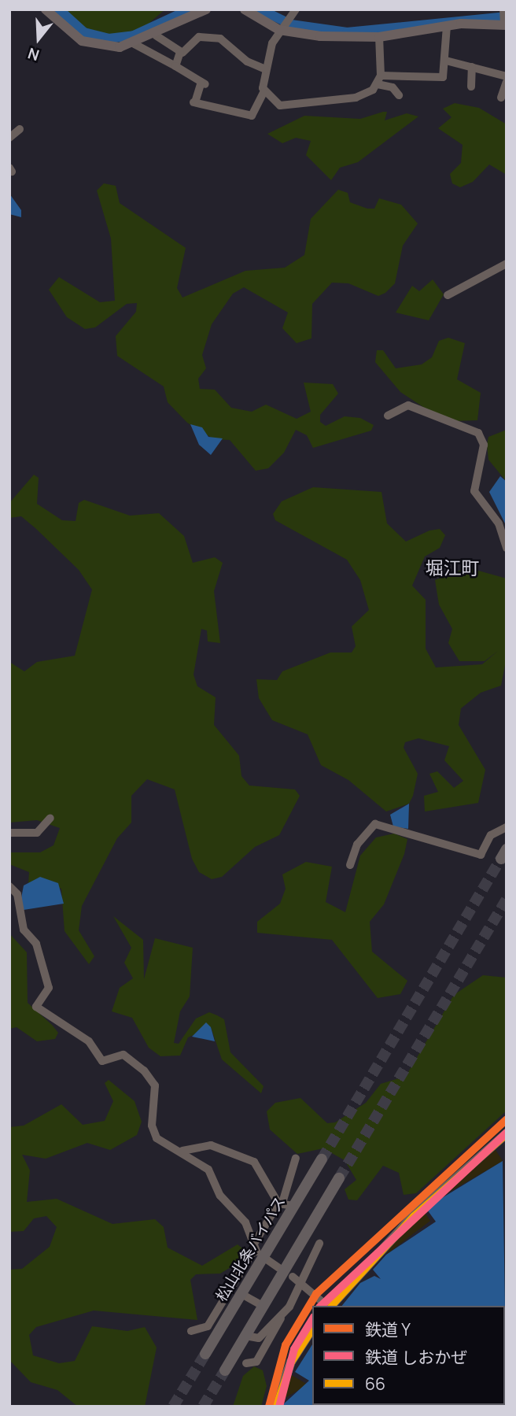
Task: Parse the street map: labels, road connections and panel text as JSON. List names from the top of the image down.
{
  "streets": {
    "highway": ["松山北条バイパス"]
  },
  "districts": ["堀江町"],
  "lines": ["rail line Y", "rail line しおかぜ", "transit line 66"],
  "legend": ["鉄道 Y", "鉄道 しおかぜ", "66"],
  "north": "bottom"
}
